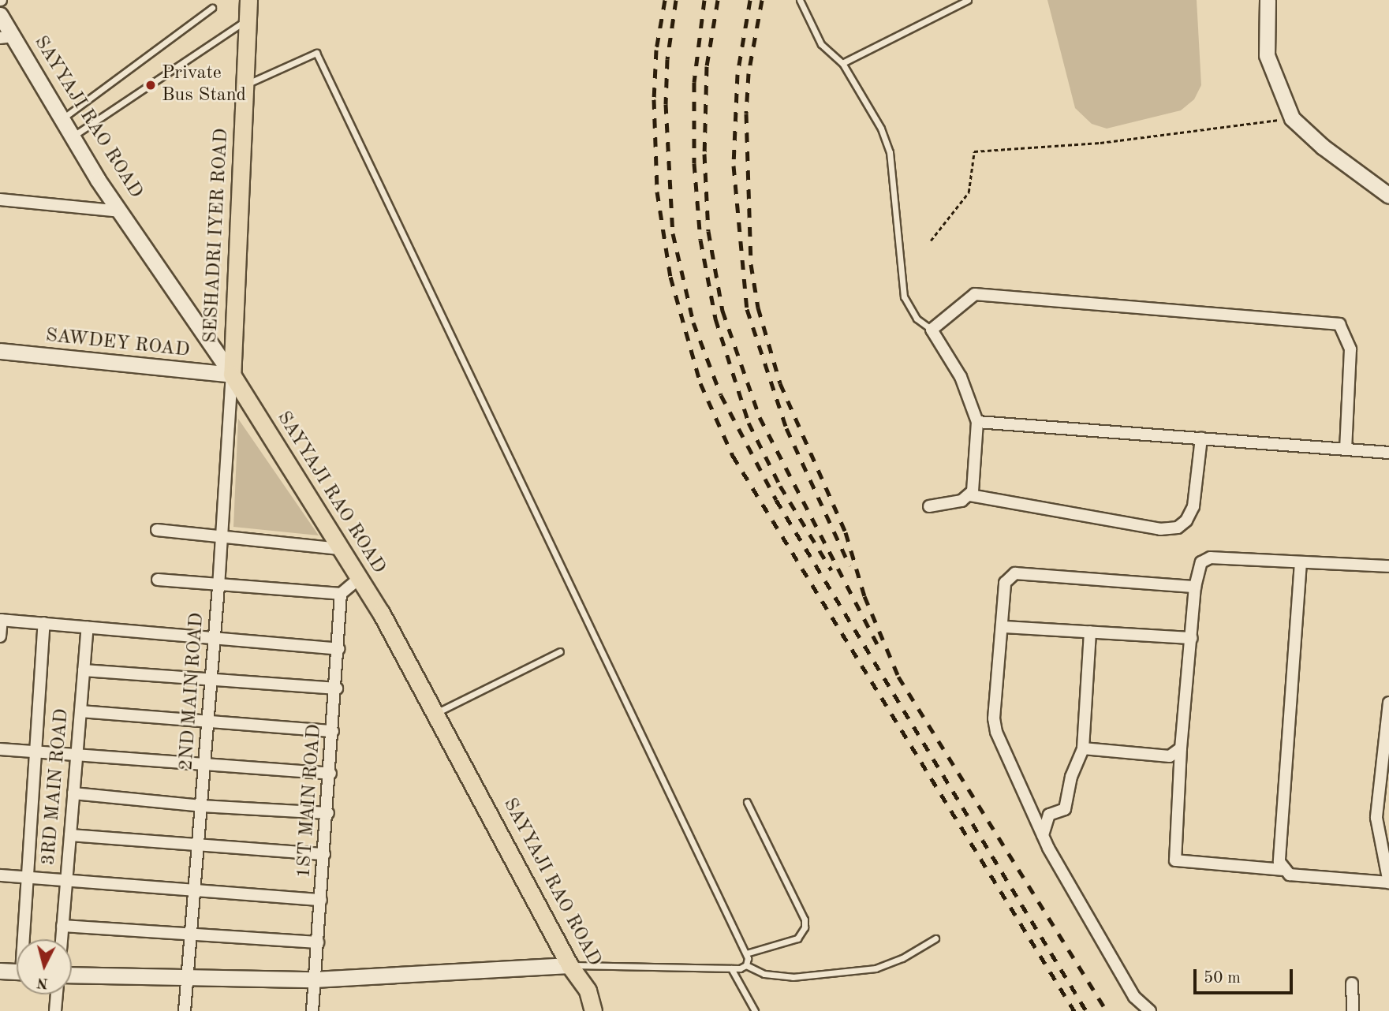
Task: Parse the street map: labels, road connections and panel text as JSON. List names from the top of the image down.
{
  "streets": {
    "main road": ["SAYYAJI RAO ROAD", "SESHADRI IYER ROAD"],
    "street": [
      "SAWDEY ROAD",
      "2ND MAIN ROAD",
      "3RD MAIN ROAD",
      "1ST MAIN ROAD"
    ]
  },
  "crossings": [
    ["SAYYAJI RAO ROAD", "SESHADRI IYER ROAD"],
    ["SAYYAJI RAO ROAD", "SAWDEY ROAD"],
    ["SAYYAJI RAO ROAD", "2ND MAIN ROAD"],
    ["SESHADRI IYER ROAD", "SAWDEY ROAD"],
    ["SESHADRI IYER ROAD", "2ND MAIN ROAD"],
    ["SAWDEY ROAD", "2ND MAIN ROAD"]
  ],
  "places": ["Private Bus Stand"],
  "scale_bar": "50 m",
  "north": "bottom"
}
